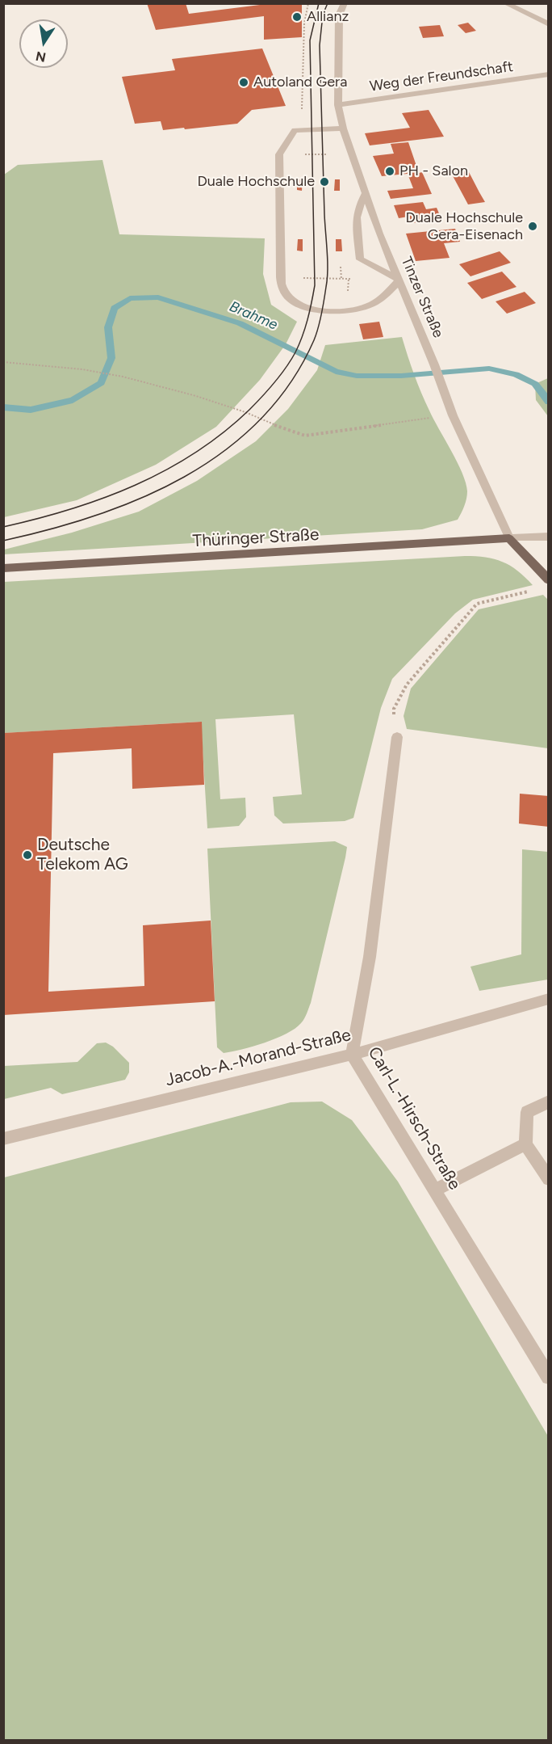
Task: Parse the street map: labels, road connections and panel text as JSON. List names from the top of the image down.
{
  "streets": {
    "main road": ["Tinzer Straße", "Thüringer Straße"],
    "street": ["Weg der Freundschaft", "Jacob-A.-Morand-Straße", "Carl-L.-Hirsch-Straße"]
  },
  "crossings": [
    ["Weg der Freundschaft", "Tinzer Straße"],
    ["Tinzer Straße", "Thüringer Straße"],
    ["Jacob-A.-Morand-Straße", "Carl-L.-Hirsch-Straße"]
  ],
  "water": ["Brahme"],
  "places": [
    "Allianz",
    "Autoland Gera",
    "PH - Salon",
    "Duale Hochschule",
    "Duale Hochschule Gera-Eisenach",
    "Deutsche Telekom AG"
  ],
  "north": "bottom"
}
